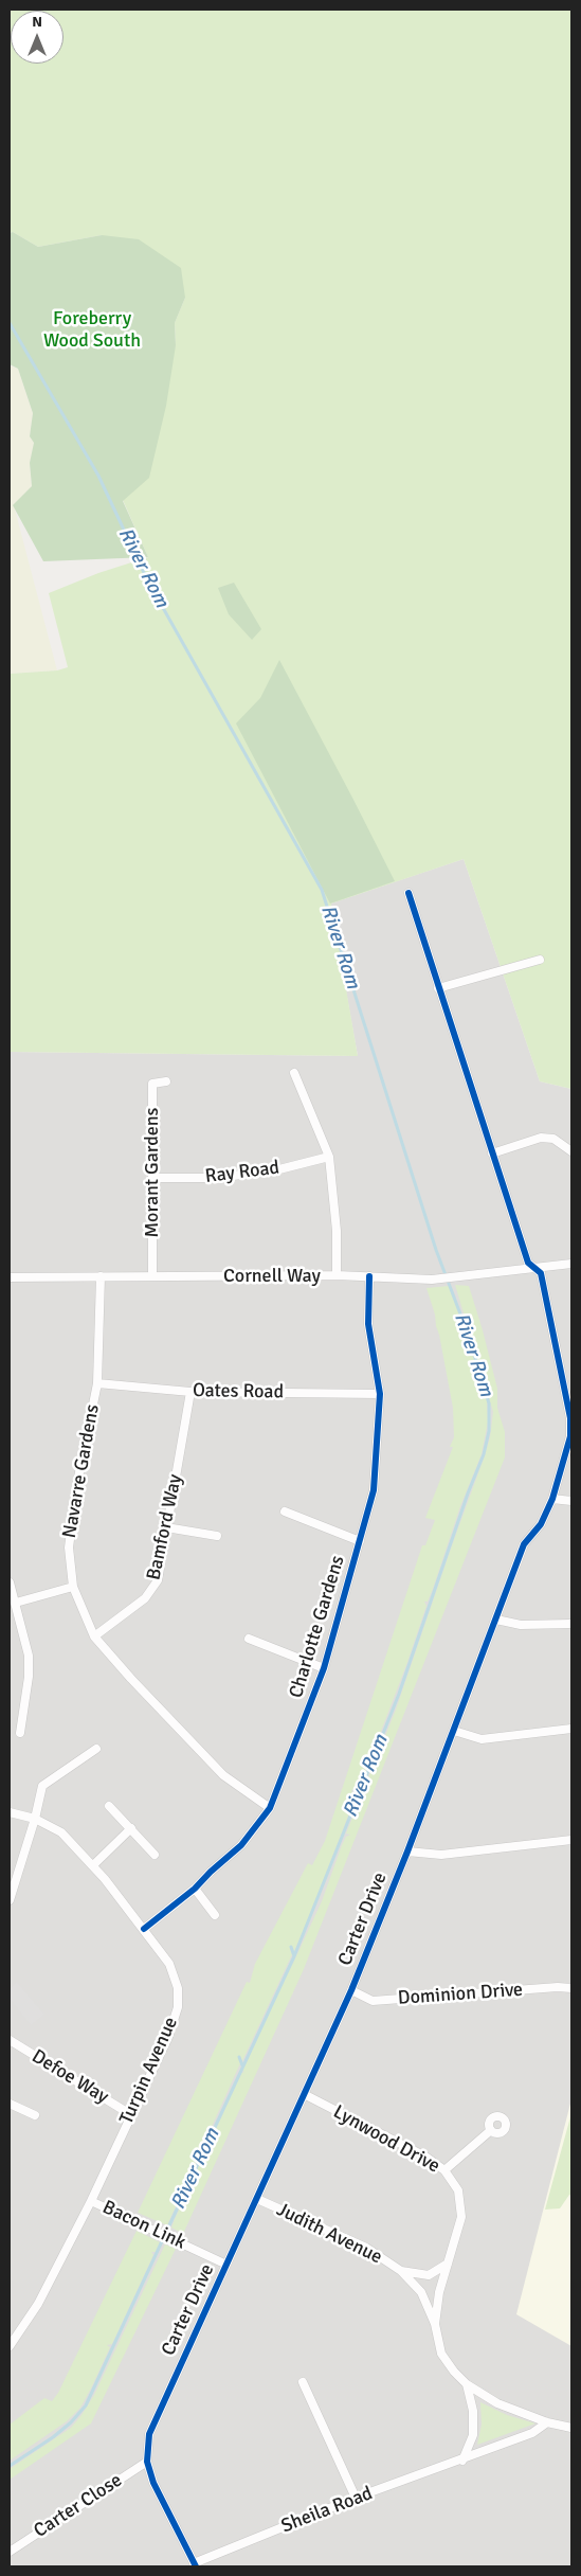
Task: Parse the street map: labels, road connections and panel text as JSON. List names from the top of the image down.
{
  "streets": {
    "street": [
      "Morant Gardens",
      "Ray Road",
      "Cornell Way",
      "Oates Road",
      "Navarre Gardens",
      "Bamford Way",
      "Charlotte Gardens",
      "Carter Drive",
      "Dominion Drive",
      "Turpin Avenue",
      "Defoe Way",
      "Lynwood Drive",
      "Bacon Link",
      "Judith Avenue",
      "Carter Close",
      "Sheila Road"
    ]
  },
  "crossings": [
    ["Morant Gardens", "Ray Road"],
    ["Morant Gardens", "Cornell Way"],
    ["Cornell Way", "Navarre Gardens"],
    ["Cornell Way", "Charlotte Gardens"],
    ["Cornell Way", "Carter Drive"],
    ["Oates Road", "Navarre Gardens"],
    ["Oates Road", "Bamford Way"],
    ["Oates Road", "Charlotte Gardens"],
    ["Navarre Gardens", "Bamford Way"],
    ["Navarre Gardens", "Charlotte Gardens"],
    ["Charlotte Gardens", "Turpin Avenue"],
    ["Carter Drive", "Dominion Drive"],
    ["Carter Drive", "Lynwood Drive"],
    ["Carter Drive", "Bacon Link"],
    ["Carter Drive", "Judith Avenue"],
    ["Carter Drive", "Carter Close"],
    ["Carter Drive", "Sheila Road"],
    ["Turpin Avenue", "Defoe Way"],
    ["Turpin Avenue", "Bacon Link"],
    ["Lynwood Drive", "Judith Avenue"],
    ["Lynwood Drive", "Sheila Road"]
  ],
  "water": ["River Rom"],
  "parks": ["Foreberry Wood South"],
  "north": "top"
}
